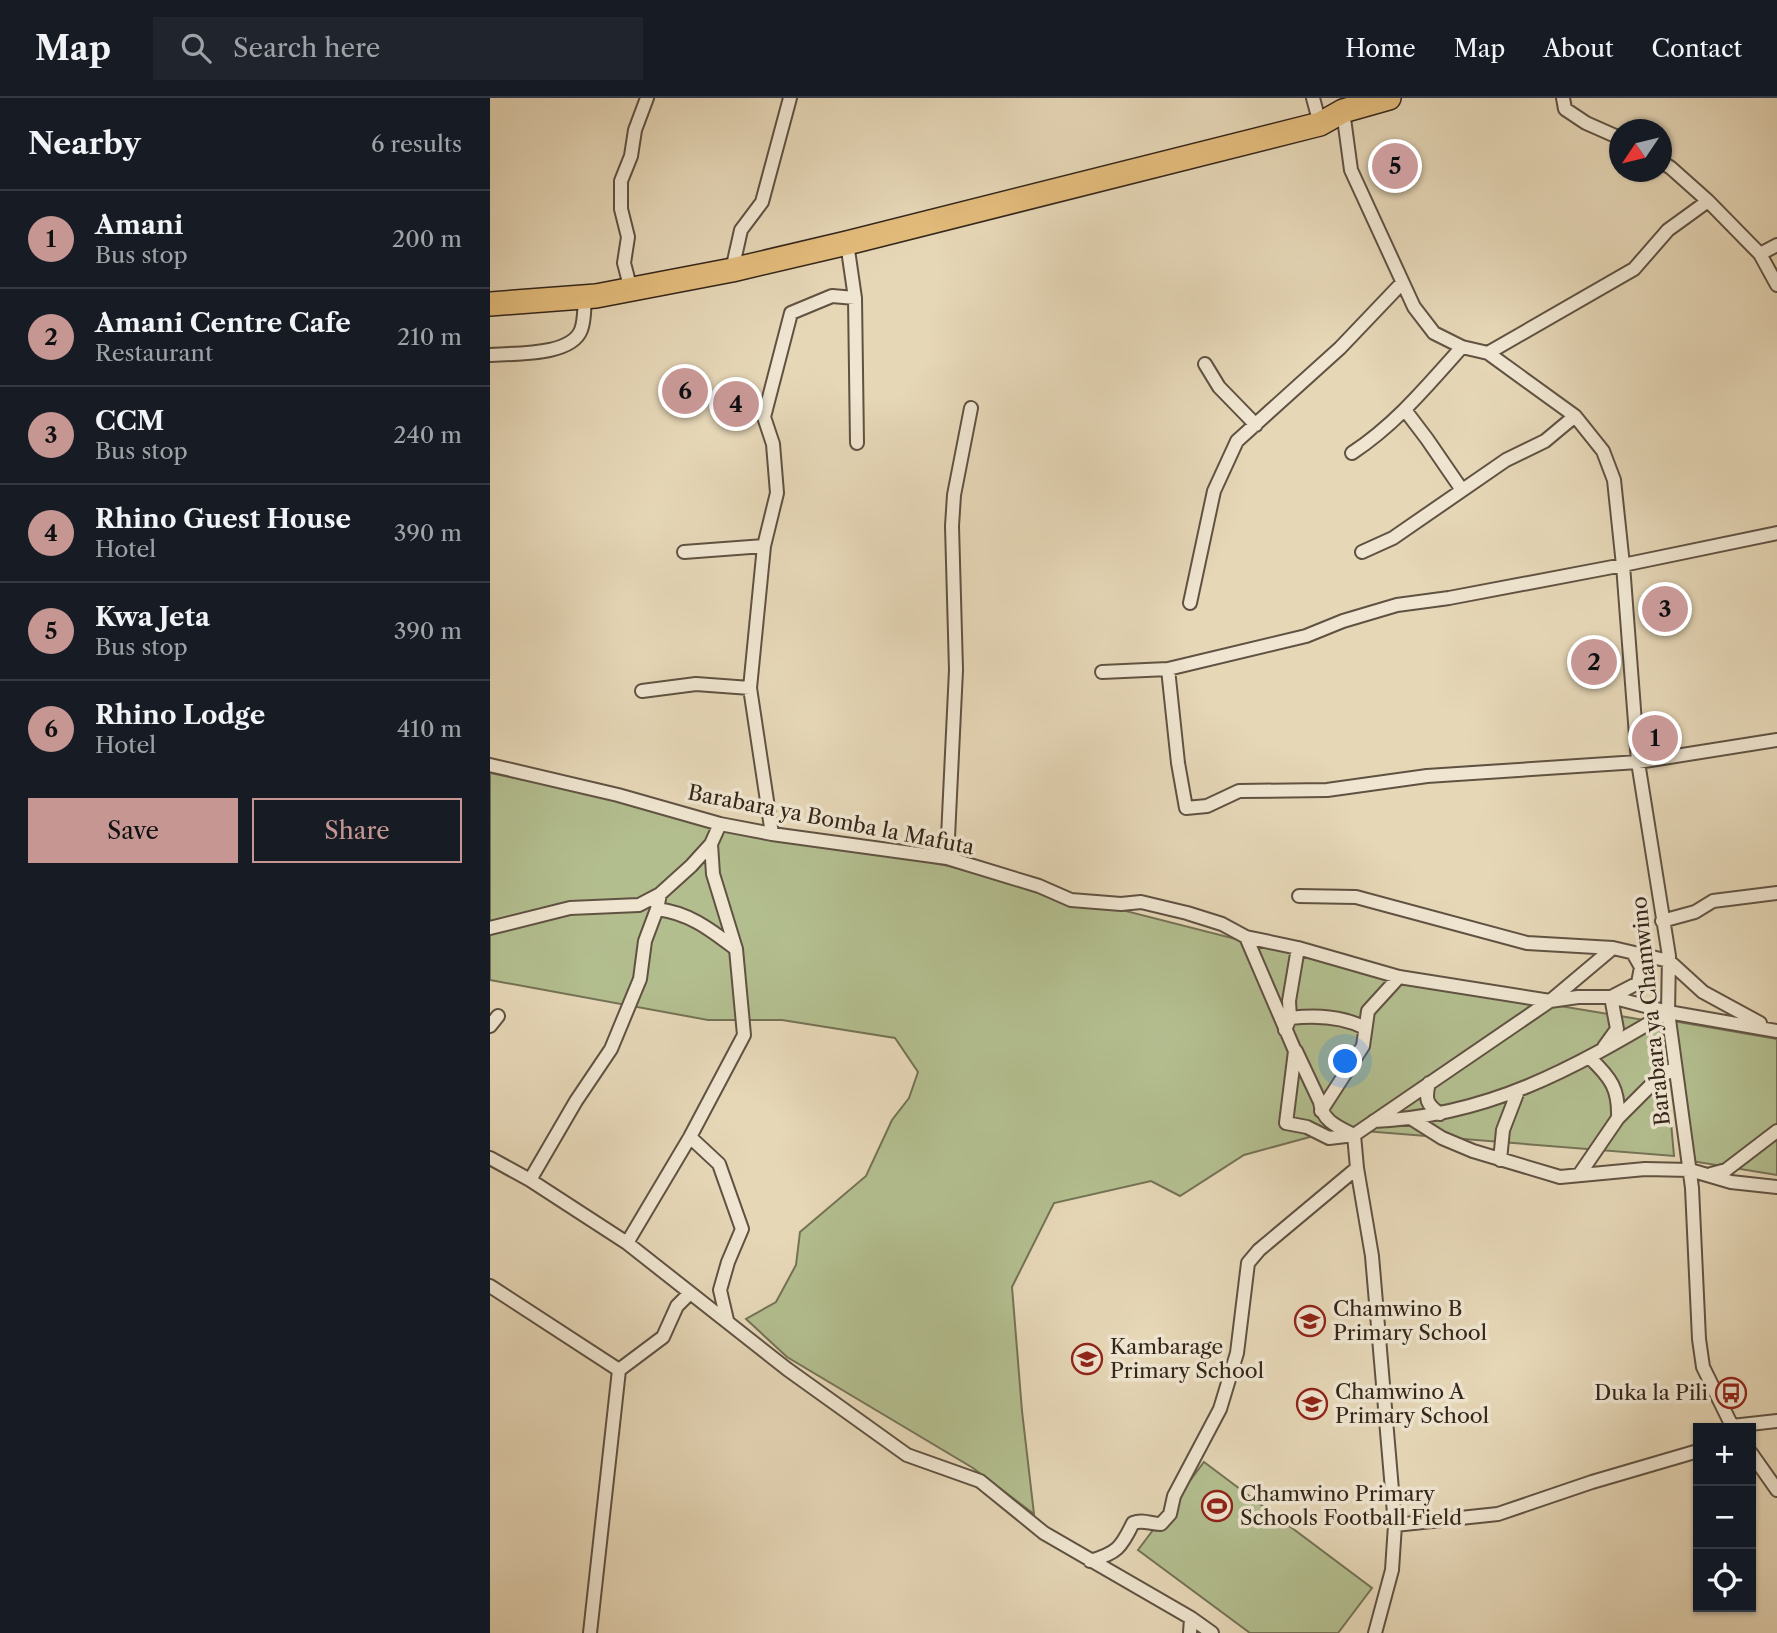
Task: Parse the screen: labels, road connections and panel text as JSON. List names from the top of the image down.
{
  "streets": {
    "street": ["Barabara ya Bomba la Mafuta", "Barabara ya Chamwino"]
  },
  "crossings": [
    ["Barabara ya Bomba la Mafuta", "Barabara ya Chamwino"]
  ],
  "places": {
    "school or university": ["Chamwino B Primary School", "Kambarage Primary School", "Chamwino A Primary School"],
    "bus stop": ["Duka la Pili"],
    "sports": ["Chamwino Primary Schools Football Field"]
  },
  "north": "bottom left",
  "page": {
    "header": "Map",
    "search": "Search here",
    "nav": [
      "Home",
      "Map",
      "About",
      "Contact"
    ],
    "heading": ["Nearby", "6 results"],
    "pins": [
      "5",
      "6",
      "4",
      "3",
      "2",
      "1"
    ],
    "list": [
      {
        "mark": "1",
        "name": "Amani",
        "note": "Bus stop",
        "value": "200 m"
      },
      {
        "mark": "2",
        "name": "Amani Centre Cafe",
        "note": "Restaurant",
        "value": "210 m"
      },
      {
        "mark": "3",
        "name": "CCM",
        "note": "Bus stop",
        "value": "240 m"
      },
      {
        "mark": "4",
        "name": "Rhino Guest House",
        "note": "Hotel",
        "value": "390 m"
      },
      {
        "mark": "5",
        "name": "Kwa Jeta",
        "note": "Bus stop",
        "value": "390 m"
      },
      {
        "mark": "6",
        "name": "Rhino Lodge",
        "note": "Hotel",
        "value": "410 m"
      }
    ],
    "buttons": ["Save", "Share"],
    "map_buttons": ["+", "−"]
  }
}
